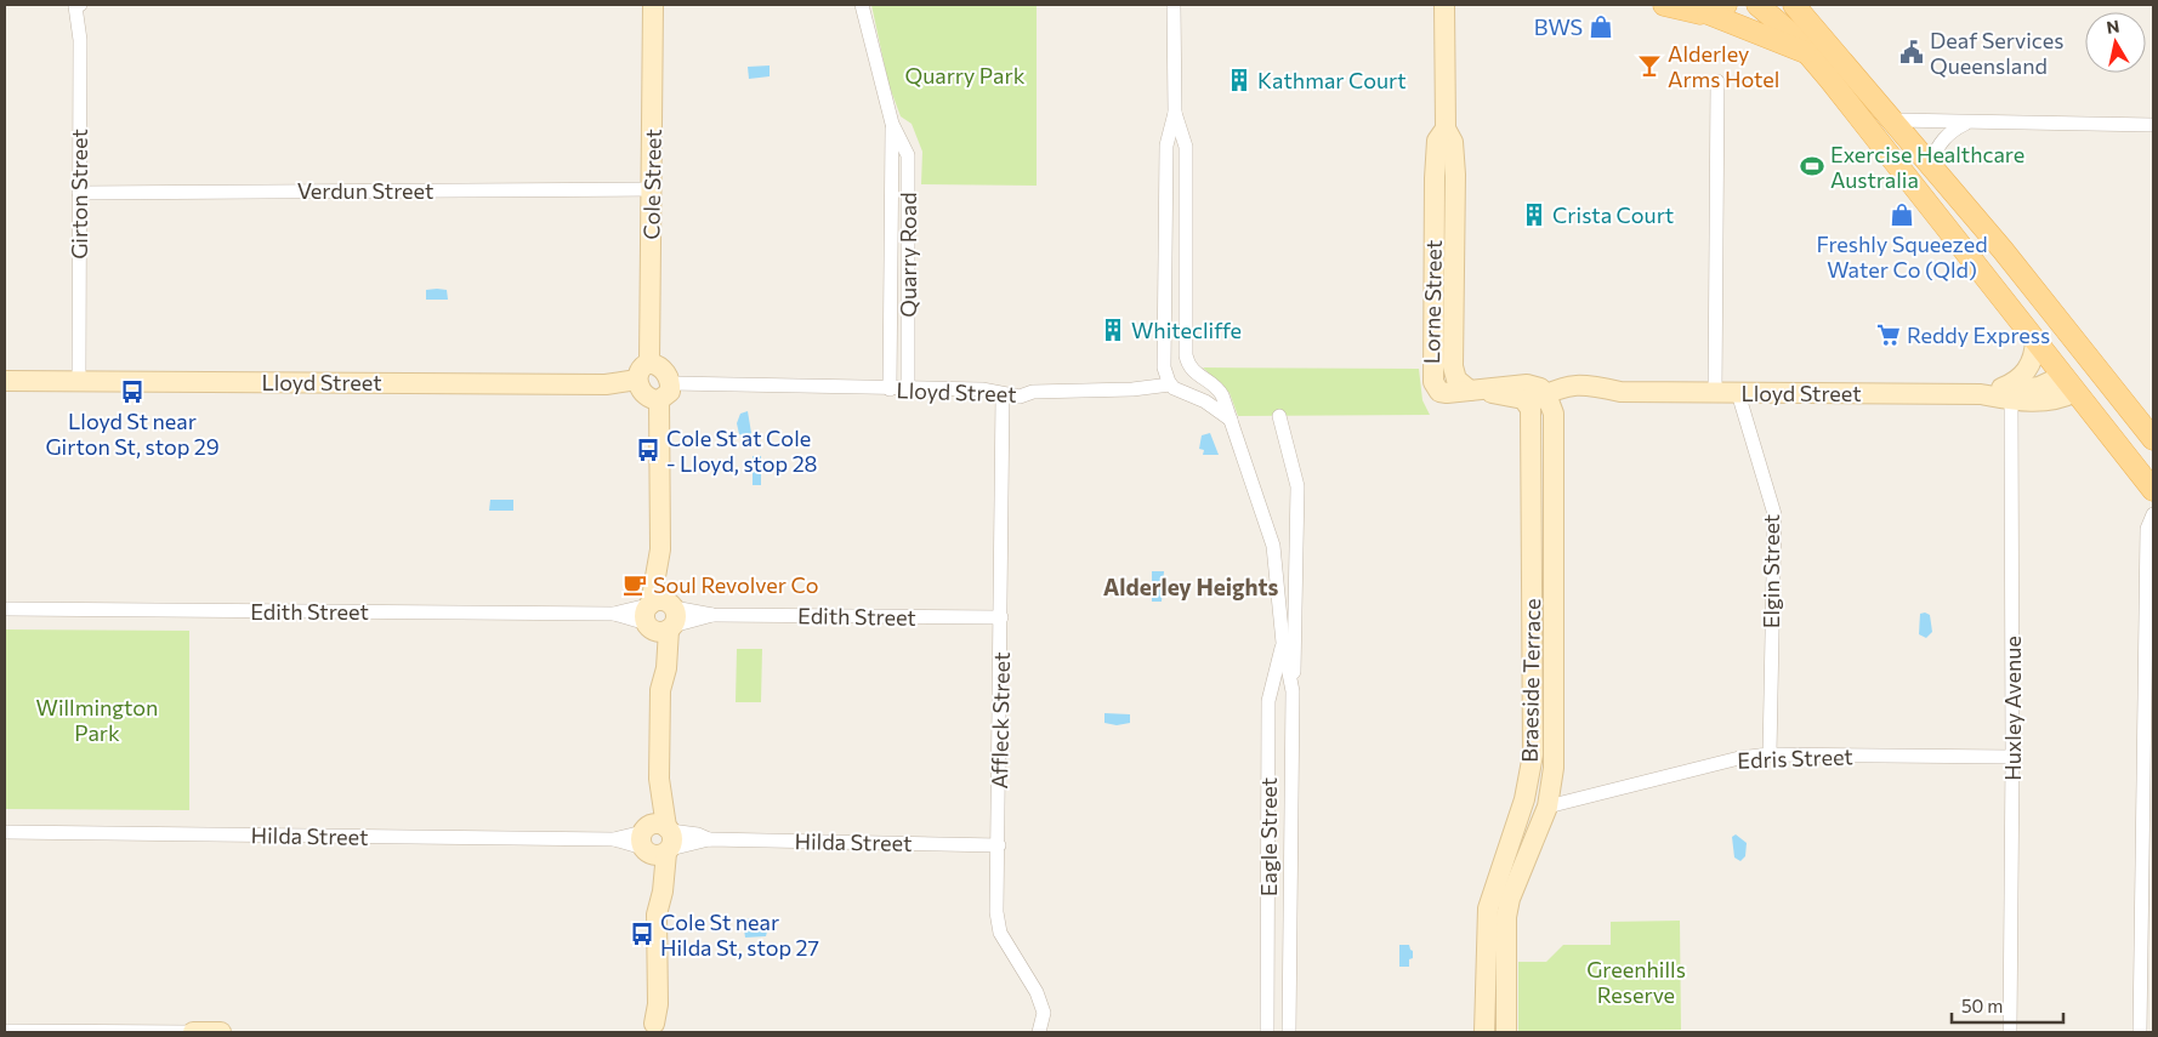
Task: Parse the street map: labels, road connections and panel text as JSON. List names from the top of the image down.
{
  "streets": {
    "street": [
      "Cole Street",
      "Verdun Street",
      "Girton Street",
      "Quarry Road",
      "Lorne Street",
      "Lloyd Street",
      "Elgin Street",
      "Edith Street",
      "Braeside Terrace",
      "Huxley Avenue",
      "Affleck Street",
      "Edris Street",
      "Hilda Street",
      "Eagle Street"
    ]
  },
  "crossings": [
    ["Cole Street", "Verdun Street"],
    ["Cole Street", "Lloyd Street"],
    ["Verdun Street", "Girton Street"],
    ["Girton Street", "Lloyd Street"],
    ["Quarry Road", "Lloyd Street"],
    ["Lorne Street", "Braeside Terrace"],
    ["Lloyd Street", "Elgin Street"],
    ["Lloyd Street", "Braeside Terrace"],
    ["Lloyd Street", "Huxley Avenue"],
    ["Lloyd Street", "Affleck Street"],
    ["Elgin Street", "Edris Street"],
    ["Edith Street", "Affleck Street"],
    ["Braeside Terrace", "Edris Street"],
    ["Huxley Avenue", "Edris Street"],
    ["Affleck Street", "Hilda Street"]
  ],
  "districts": ["Alderley Heights"],
  "parks": ["Quarry Park", "Willmington Park", "Greenhills Reserve"],
  "places": {
    "shop": ["BWS", "Freshly Squeezed Water Co (Qld)"],
    "public building": ["Deaf Services Queensland"],
    "bar": ["Alderley Arms Hotel"],
    "building": ["Kathmar Court", "Crista Court", "Whitecliffe"],
    "sports": ["Exercise Healthcare Australia"],
    "supermarket": ["Reddy Express"],
    "bus stop": ["Lloyd St near Girton St, stop 29", "Cole St at Cole - Lloyd, stop 28", "Cole St near Hilda St, stop 27"],
    "cafe": ["Soul Revolver Co"]
  },
  "scale_bar": "50 m",
  "north": "top"
}
